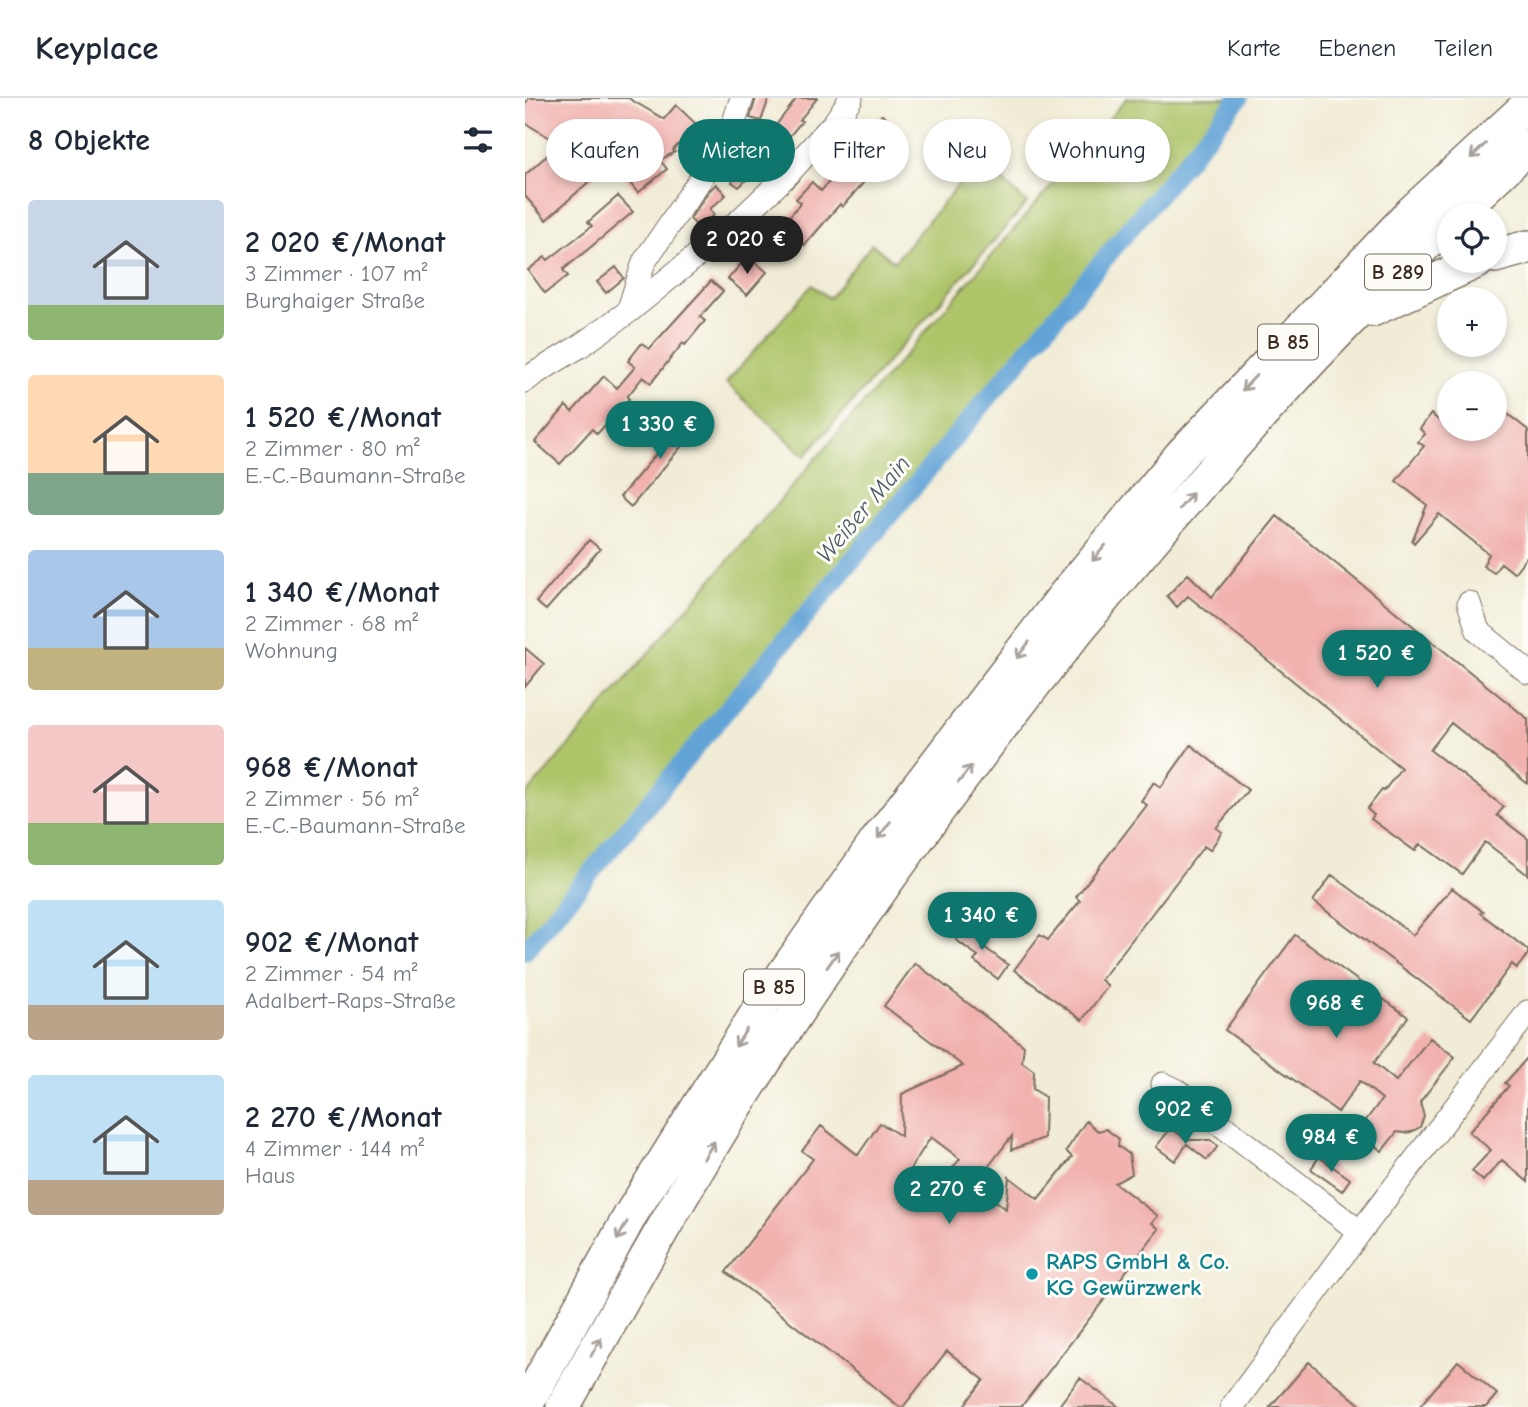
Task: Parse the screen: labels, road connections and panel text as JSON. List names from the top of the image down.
{
  "streets": {
    "highway": ["B 289", "B 85"]
  },
  "crossings": [
    ["B 289", "B 85"]
  ],
  "water": ["Weißer Main"],
  "places": ["RAPS GmbH & Co. KG Gewürzwerk"],
  "page": {
    "header": "Keyplace",
    "nav": ["Karte", "Ebenen", "Teilen"],
    "heading": "8 Objekte",
    "chip": [
      "Kaufen",
      "Mieten",
      "Filter",
      "Neu",
      "Wohnung"
    ],
    "list": [
      {
        "name": "2 020 €/Monat",
        "note": "3 Zimmer · 107 m² · Burghaiger Straße"
      },
      {
        "name": "1 520 €/Monat",
        "note": "2 Zimmer · 80 m² · E.-C.-Baumann-Straße"
      },
      {
        "name": "1 340 €/Monat",
        "note": "2 Zimmer · 68 m² · Wohnung"
      },
      {
        "name": "968 €/Monat",
        "note": "2 Zimmer · 56 m² · E.-C.-Baumann-Straße"
      },
      {
        "name": "902 €/Monat",
        "note": "2 Zimmer · 54 m² · Adalbert-Raps-Straße"
      },
      {
        "name": "2 270 €/Monat",
        "note": "4 Zimmer · 144 m² · Haus"
      }
    ],
    "map_buttons": ["+", "−"],
    "price": [
      "2 020 €",
      "1 330 €",
      "1 520 €",
      "1 340 €",
      "968 €",
      "902 €",
      "984 €",
      "2 270 €"
    ]
  }
}
